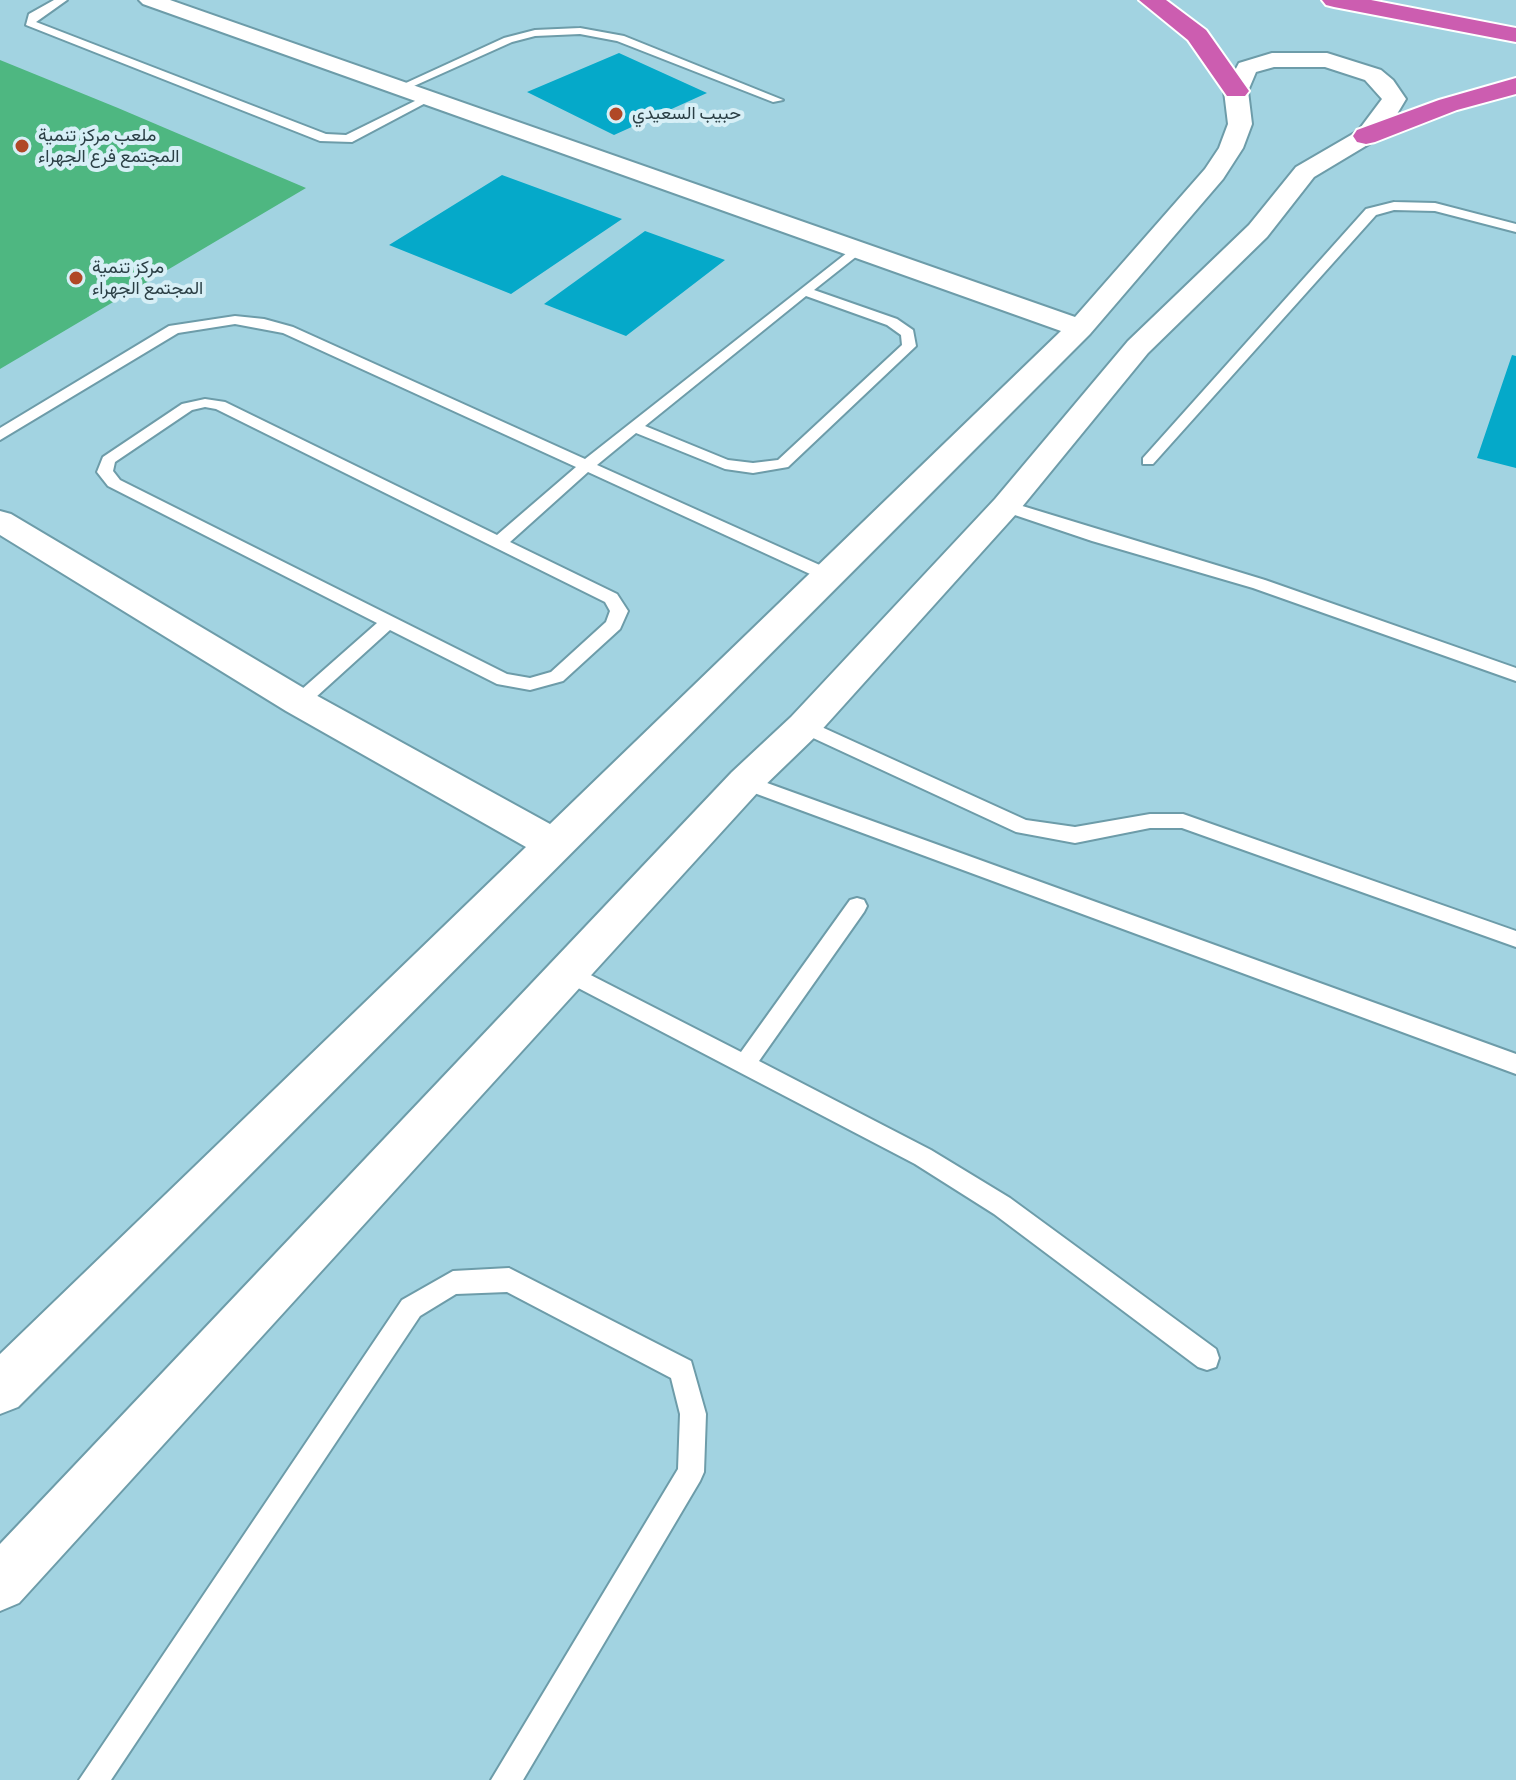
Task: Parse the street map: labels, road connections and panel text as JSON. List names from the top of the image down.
{
  "places": ["حبيب السعيدي", "ملعب مركز تنمية المجتمع فرع الجهراء", "مركز تنمية المجتمع الجهراء"]
}
